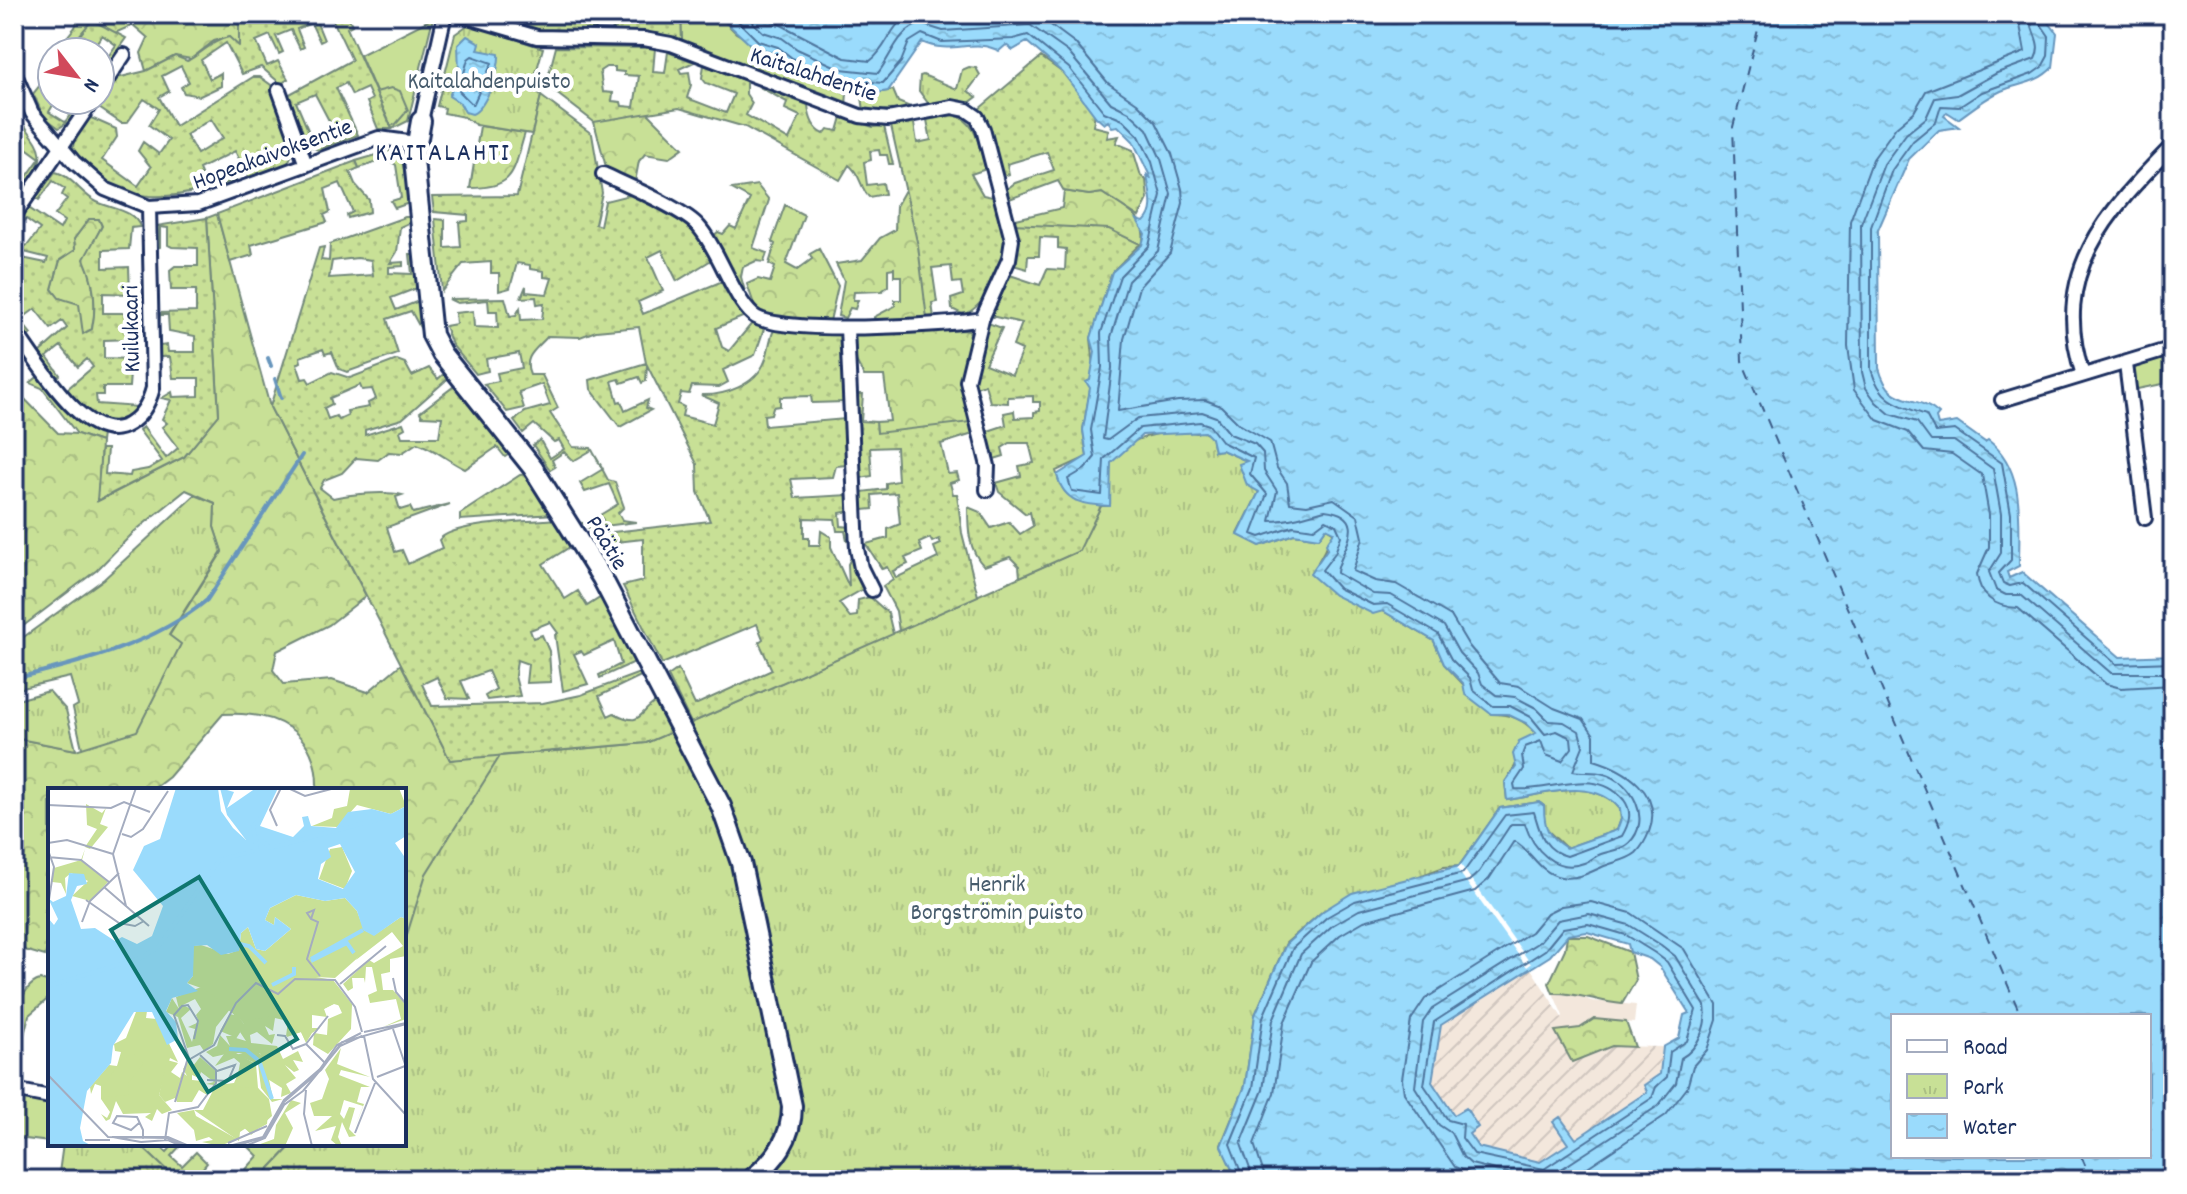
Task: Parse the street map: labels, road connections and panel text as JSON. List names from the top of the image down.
{
  "streets": {
    "street": [
      "Kaitalahdentie",
      "Hopeakaivoksentie",
      "Kuilukaari",
      "Päätie"
    ]
  },
  "crossings": [
    ["Hopeakaivoksentie", "Kuilukaari"],
    ["Hopeakaivoksentie", "Päätie"]
  ],
  "districts": ["KAITALAHTI"],
  "parks": ["Kaitalahdenpuisto", "Henrik Borgströmin puisto"],
  "legend": ["Road", "Park", "Water"],
  "north": "bottom right"
}
